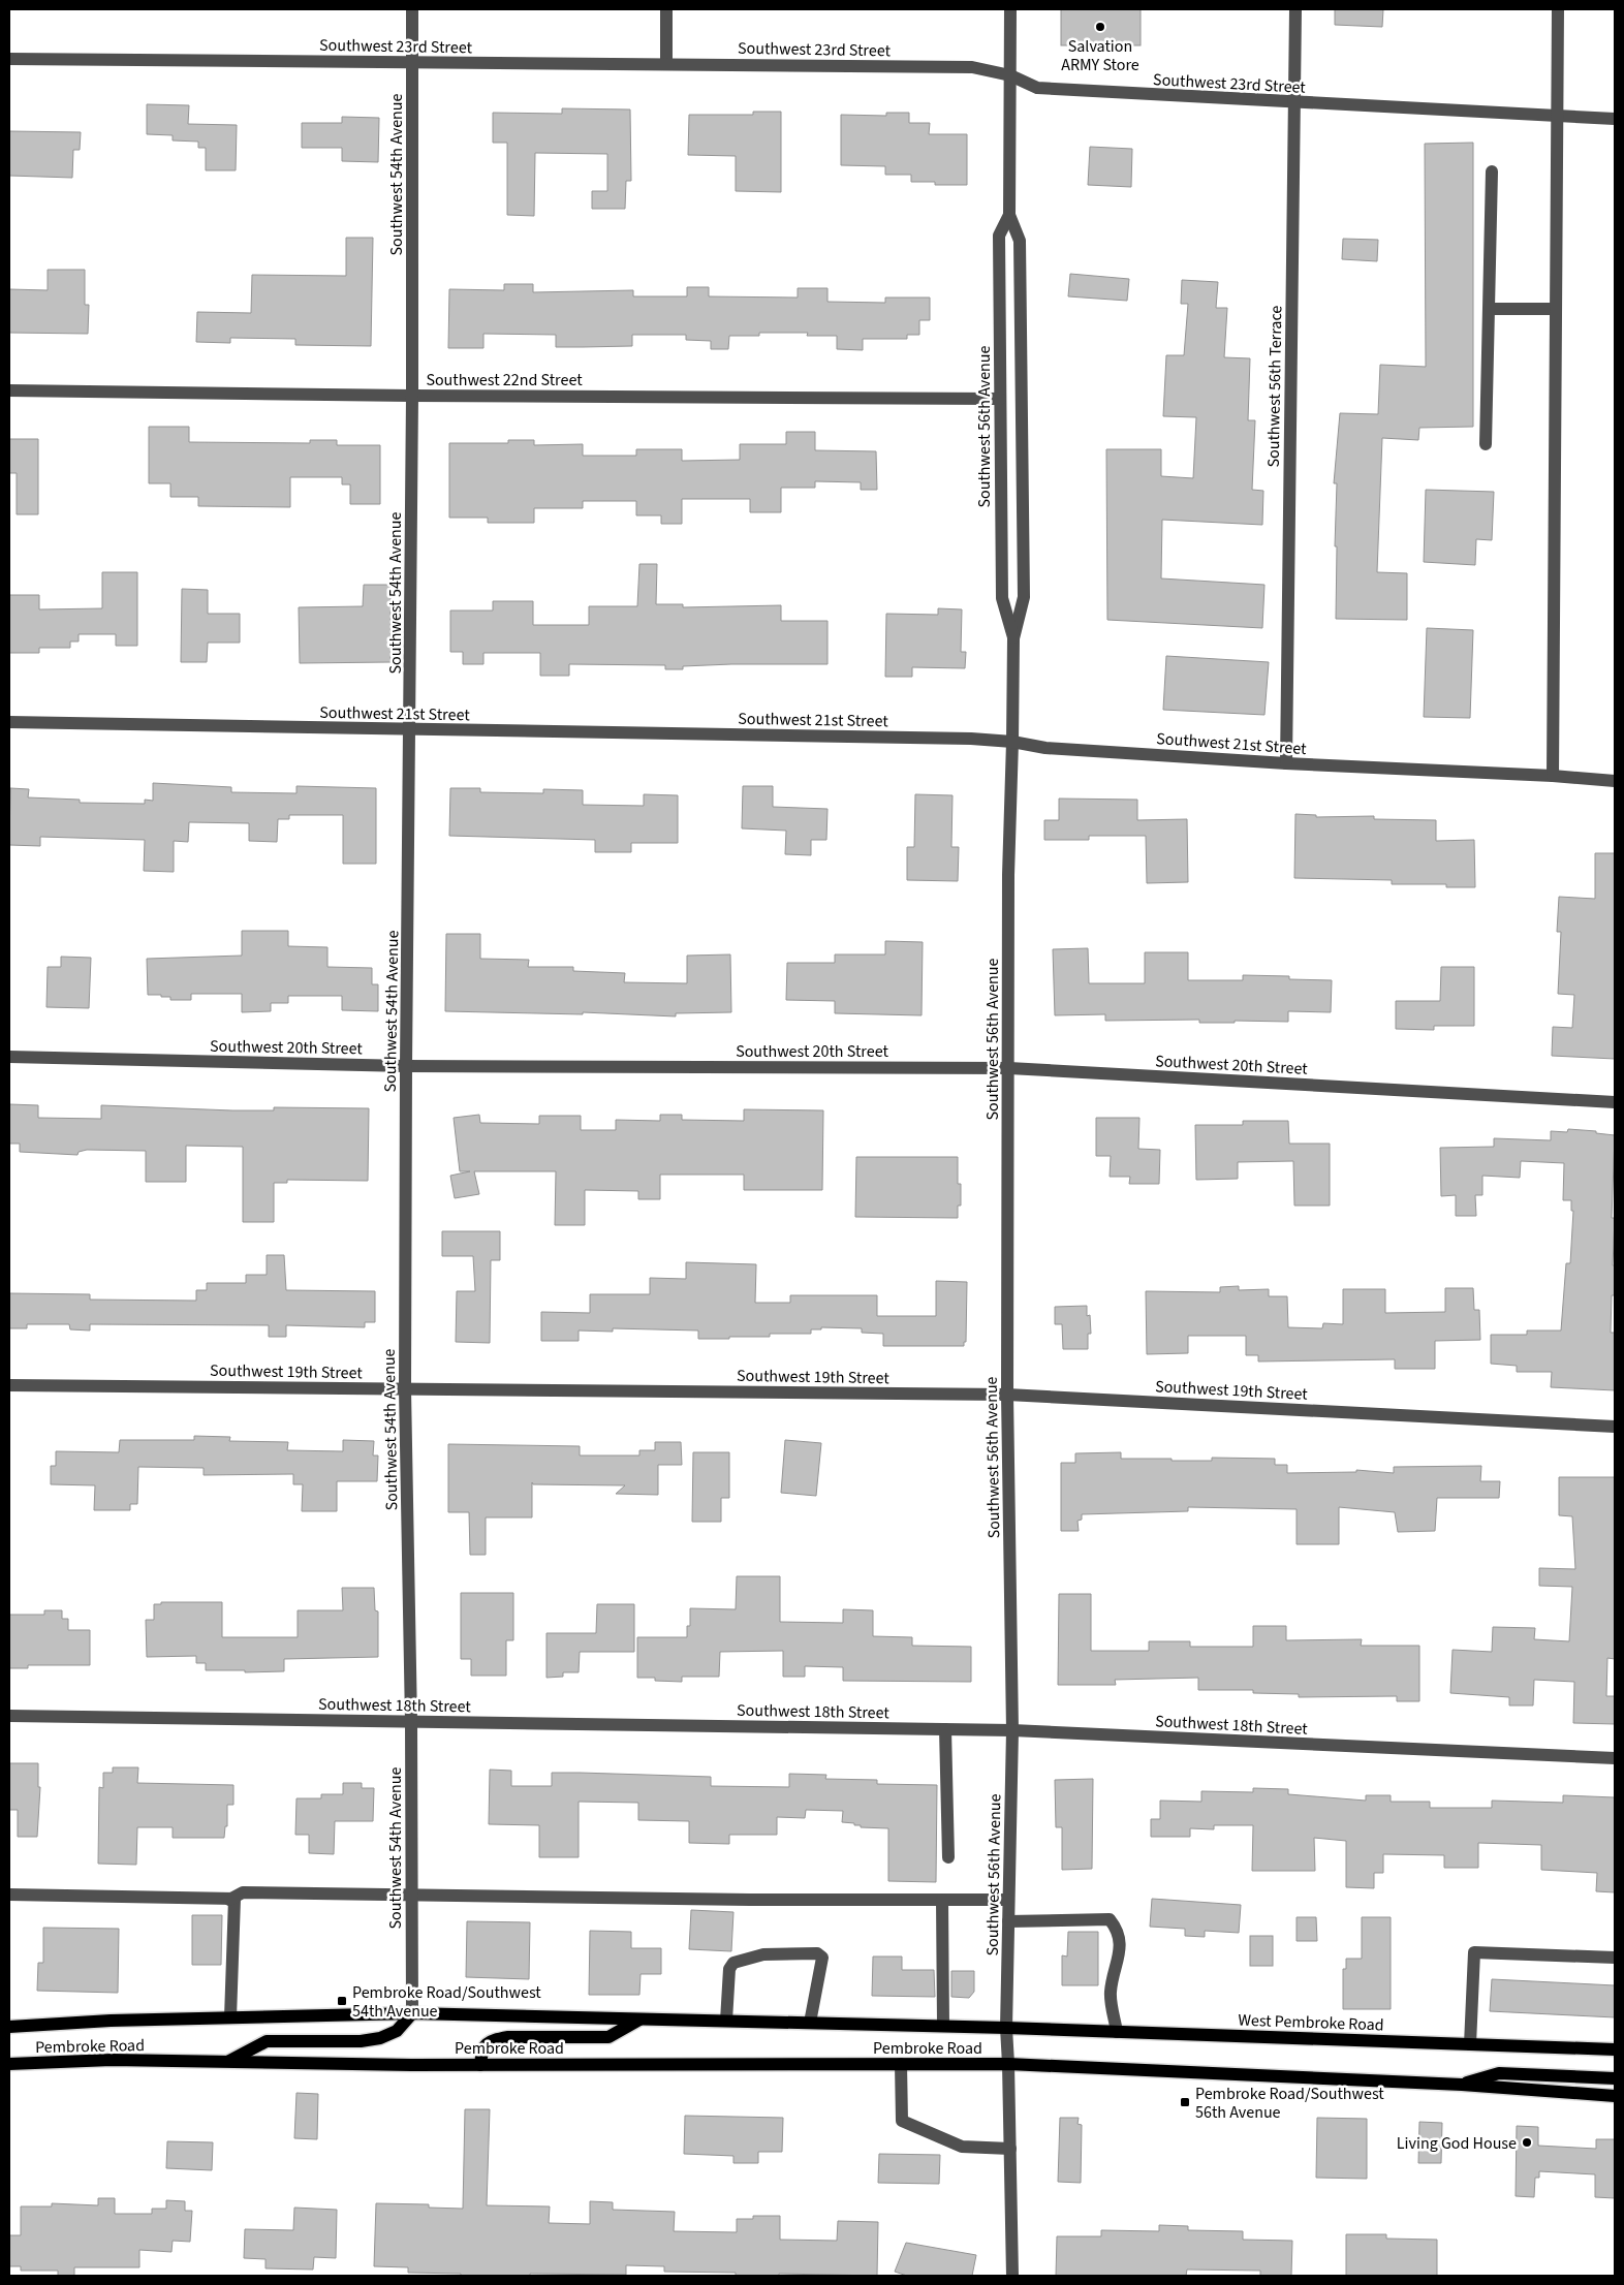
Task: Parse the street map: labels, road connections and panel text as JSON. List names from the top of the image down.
{
  "streets": {
    "main road": ["West Pembroke Road", "Pembroke Road"],
    "street": [
      "Southwest 23rd Street",
      "Southwest 54th Avenue",
      "Southwest 22nd Street",
      "Southwest 56th Terrace",
      "Southwest 56th Avenue",
      "Southwest 21st Street",
      "Southwest 20th Street",
      "Southwest 19th Street",
      "Southwest 18th Street"
    ]
  },
  "crossings": [
    ["Southwest 23rd Street", "Southwest 54th Avenue"],
    ["Southwest 23rd Street", "Southwest 56th Terrace"],
    ["Southwest 23rd Street", "Southwest 56th Avenue"],
    ["Southwest 54th Avenue", "Southwest 22nd Street"],
    ["Southwest 54th Avenue", "Southwest 21st Street"],
    ["Southwest 54th Avenue", "Southwest 20th Street"],
    ["Southwest 54th Avenue", "Southwest 19th Street"],
    ["Southwest 54th Avenue", "Southwest 18th Street"],
    ["Southwest 54th Avenue", "Pembroke Road"],
    ["Southwest 22nd Street", "Southwest 56th Avenue"],
    ["Southwest 56th Terrace", "Southwest 21st Street"],
    ["Southwest 56th Avenue", "Southwest 21st Street"],
    ["Southwest 56th Avenue", "Southwest 20th Street"],
    ["Southwest 56th Avenue", "Southwest 19th Street"],
    ["Southwest 56th Avenue", "Southwest 18th Street"],
    ["Southwest 56th Avenue", "West Pembroke Road"],
    ["Southwest 56th Avenue", "Pembroke Road"],
    ["West Pembroke Road", "Pembroke Road"]
  ],
  "places": {
    "other": ["Salvation ARMY Store", "Living God House"],
    "transit": ["Pembroke Road/Southwest 54th Avenue", "Pembroke Road/Southwest 56th Avenue"]
  }
}
